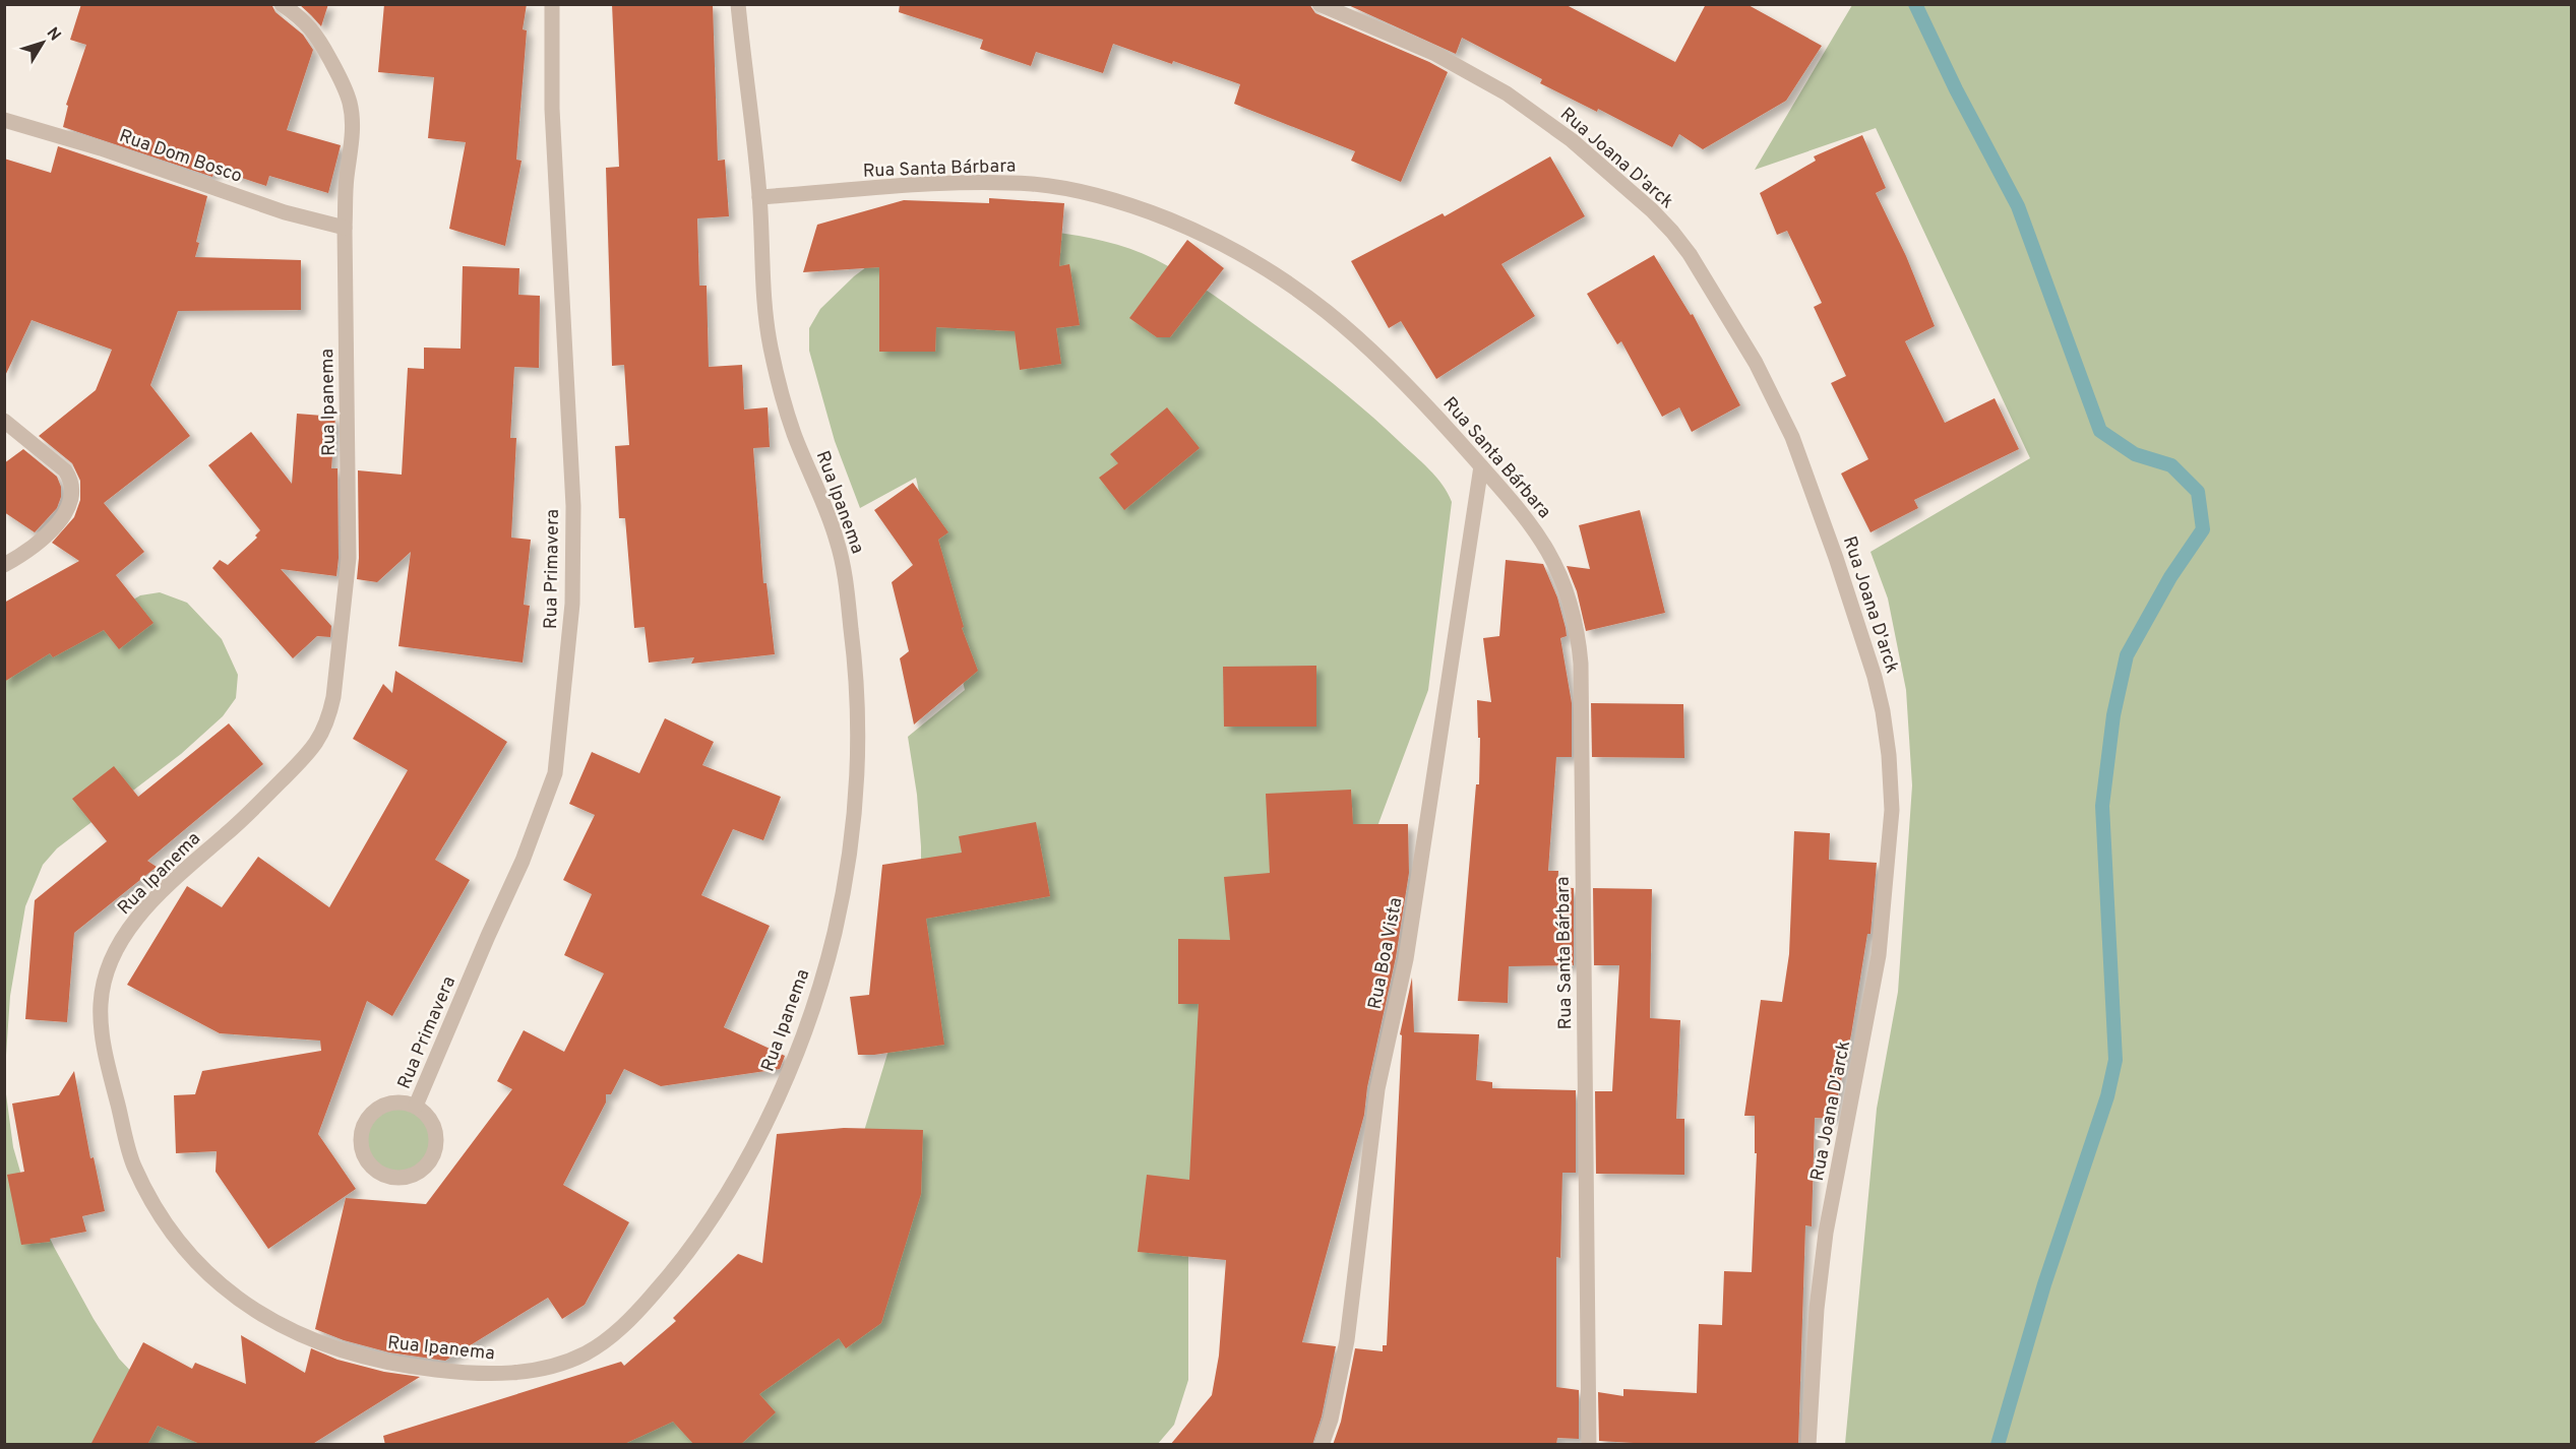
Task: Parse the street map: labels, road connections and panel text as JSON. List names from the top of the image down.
{
  "streets": {
    "street": [
      "Rua Dom Bosco",
      "Rua Joana D'arck",
      "Rua Santa Bárbara",
      "Rua Ipanema",
      "Rua Primavera",
      "Rua Boa Vista"
    ]
  },
  "crossings": [
    ["Rua Dom Bosco", "Rua Ipanema"],
    ["Rua Santa Bárbara", "Rua Ipanema"],
    ["Rua Santa Bárbara", "Rua Boa Vista"]
  ],
  "north": "top right"
}
